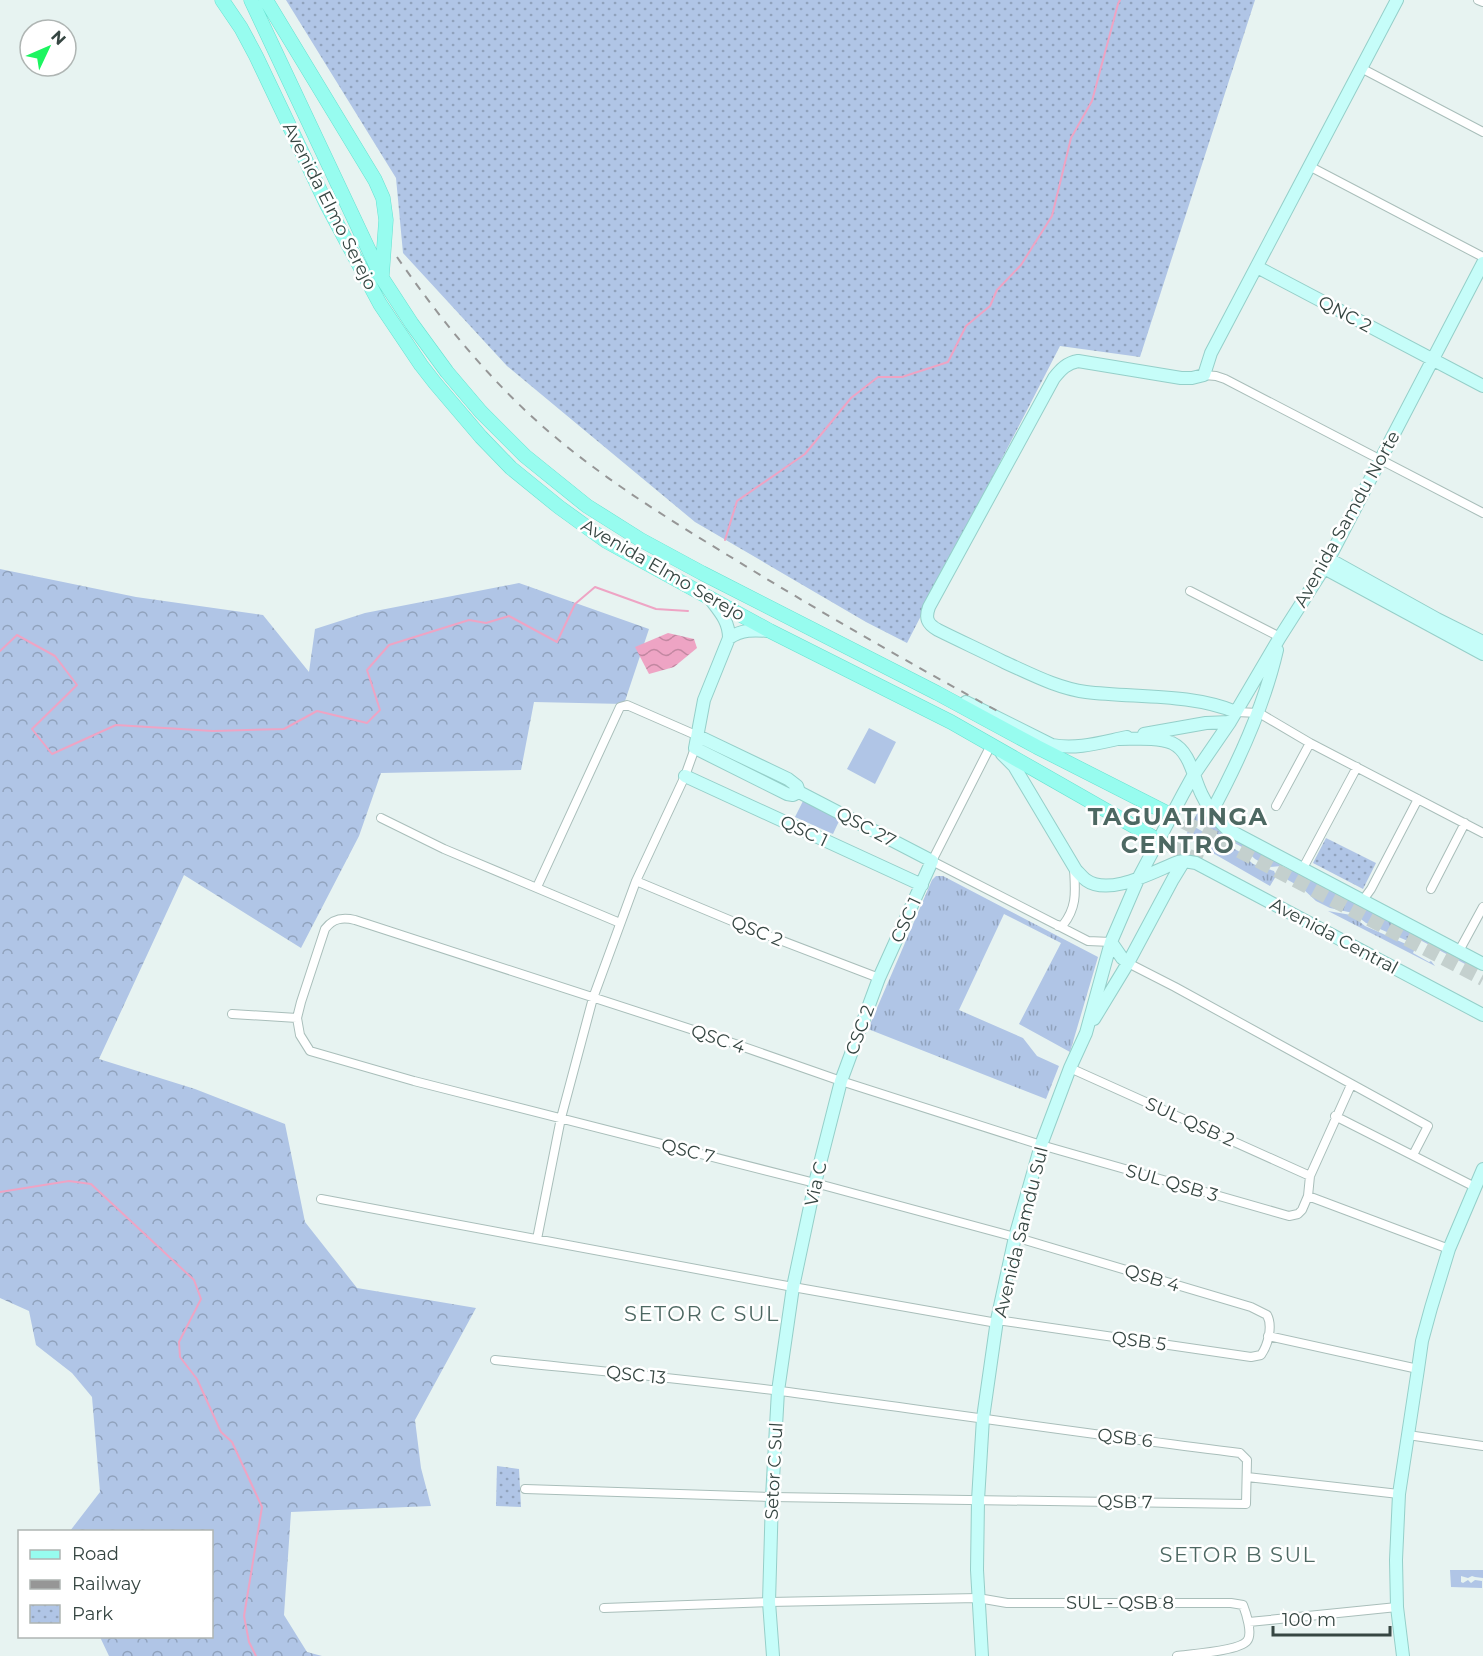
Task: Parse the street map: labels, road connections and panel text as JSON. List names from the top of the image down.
{
  "streets": {
    "main road": [
      "Avenida Elmo Serejo",
      "QNC 2",
      "Avenida Samdu Norte",
      "QSC 27",
      "QSC 1",
      "CSC 1",
      "Avenida Central",
      "CSC 2",
      "Via C",
      "Avenida Samdu Sul",
      "Setor C Sul"
    ],
    "street": [
      "QSC 2",
      "QSC 4",
      "SUL QSB 2",
      "QSC 7",
      "SUL QSB 3",
      "QSB 4",
      "QSB 5",
      "QSC 13",
      "QSB 6",
      "QSB 7",
      "SUL - QSB 8"
    ]
  },
  "crossings": [
    ["QNC 2", "Avenida Samdu Norte"],
    ["Avenida Samdu Norte", "Avenida Samdu Sul"],
    ["QSC 27", "CSC 1"],
    ["QSC 1", "CSC 1"],
    ["CSC 1", "QSC 2"],
    ["CSC 1", "CSC 2"],
    ["QSC 2", "CSC 2"],
    ["CSC 2", "QSC 4"],
    ["CSC 2", "Via C"],
    ["QSC 4", "QSC 7"],
    ["QSC 4", "SUL QSB 3"],
    ["QSC 4", "Via C"],
    ["QSC 4", "Avenida Samdu Sul"],
    ["SUL QSB 2", "Avenida Samdu Sul"],
    ["QSC 7", "Via C"],
    ["QSC 7", "Avenida Samdu Sul"],
    ["QSC 7", "QSB 4"],
    ["SUL QSB 3", "Avenida Samdu Sul"],
    ["Via C", "Setor C Sul"],
    ["Avenida Samdu Sul", "QSB 4"],
    ["Avenida Samdu Sul", "QSB 5"],
    ["Avenida Samdu Sul", "QSC 13"],
    ["Avenida Samdu Sul", "QSB 6"],
    ["Avenida Samdu Sul", "QSB 7"],
    ["Avenida Samdu Sul", "SUL - QSB 8"],
    ["QSB 4", "QSB 5"],
    ["QSC 13", "QSB 6"],
    ["QSC 13", "Setor C Sul"],
    ["QSB 6", "QSB 7"]
  ],
  "districts": ["TAGUATINGA CENTRO", "SETOR C SUL", "SETOR B SUL"],
  "legend": ["Road", "Railway", "Park"],
  "scale_bar": "100 m",
  "north": "top right"
}
